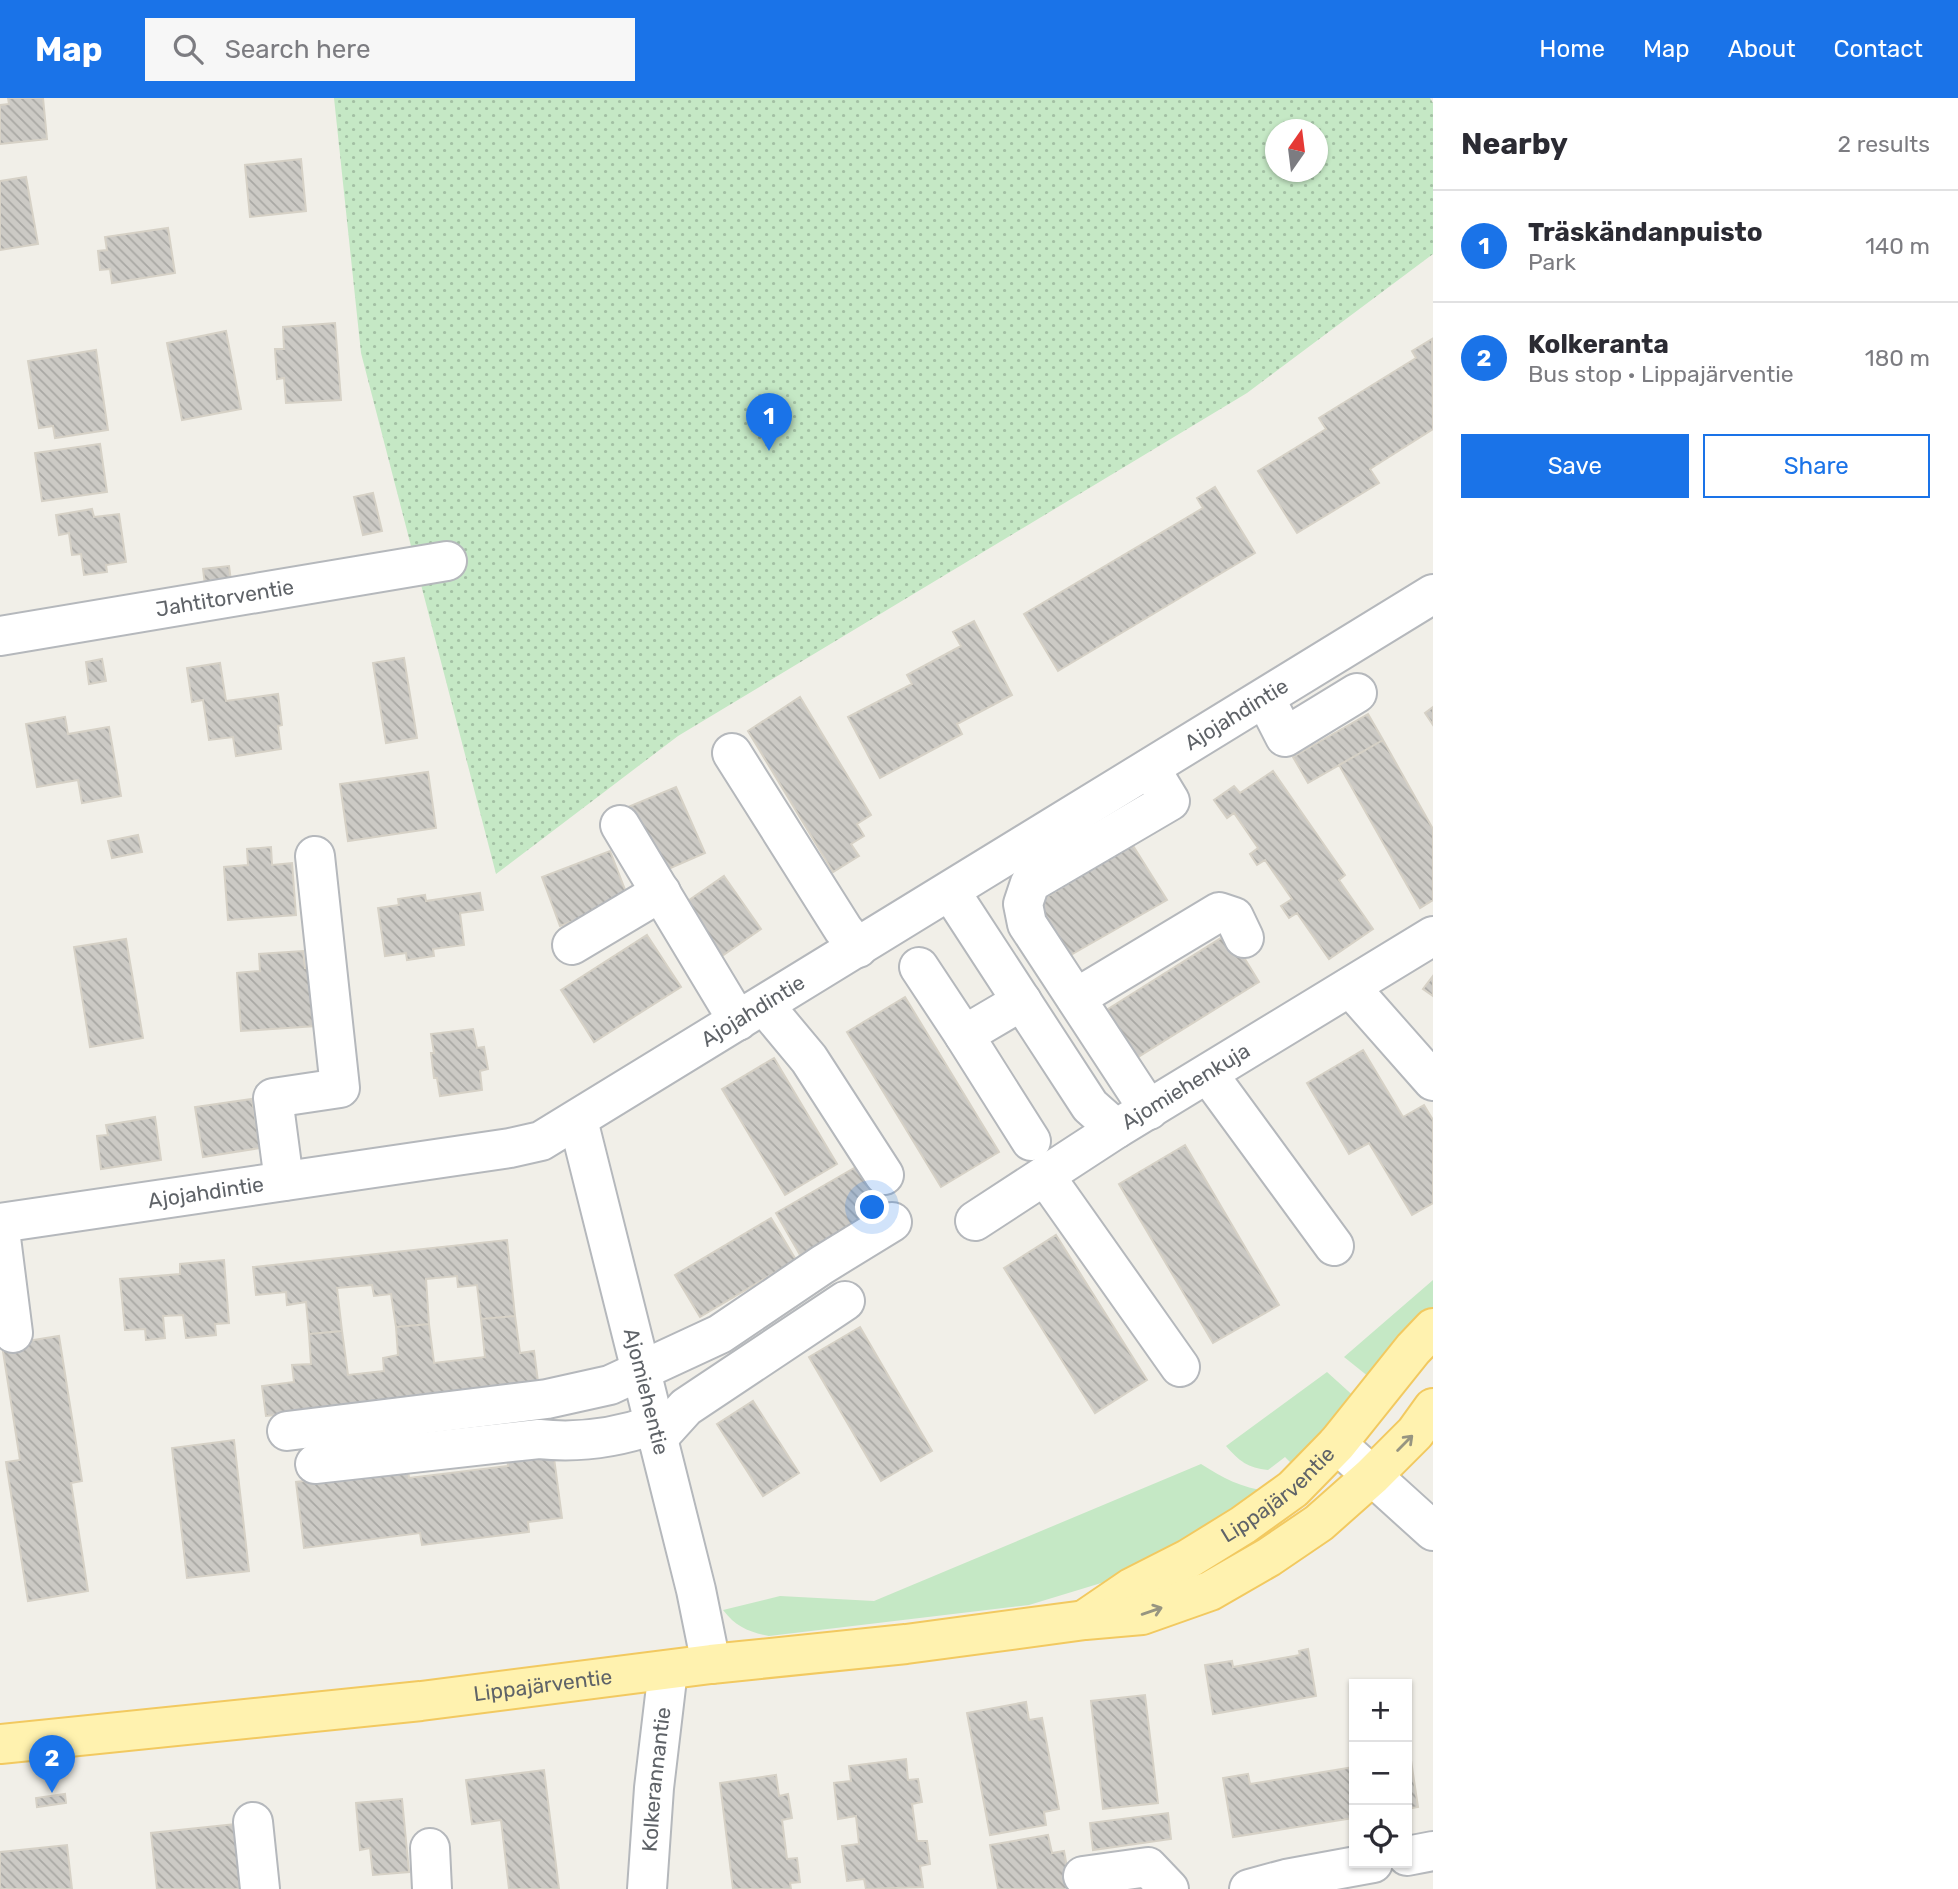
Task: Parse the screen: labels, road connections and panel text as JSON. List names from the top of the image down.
{
  "streets": {
    "main road": ["Lippajärventie"],
    "street": [
      "Jahtitorventie",
      "Ajojahdintie",
      "Ajomiehenkuja",
      "Ajomiehentie",
      "Kolkerannantie"
    ]
  },
  "crossings": [
    ["Ajojahdintie", "Ajomiehenkuja"],
    ["Ajojahdintie", "Ajomiehentie"],
    ["Ajomiehentie", "Lippajärventie"],
    ["Lippajärventie", "Kolkerannantie"]
  ],
  "north": "top",
  "page": {
    "header": "Map",
    "search": "Search here",
    "nav": [
      "Home",
      "Map",
      "About",
      "Contact"
    ],
    "heading": ["Nearby", "2 results"],
    "list": [
      {
        "mark": "1",
        "name": "Träskändanpuisto",
        "note": "Park",
        "value": "140 m"
      },
      {
        "mark": "2",
        "name": "Kolkeranta",
        "note": "Bus stop · Lippajärventie",
        "value": "180 m"
      }
    ],
    "pins": ["1", "2"],
    "buttons": ["Save", "Share"],
    "map_buttons": ["+", "−"]
  }
}
